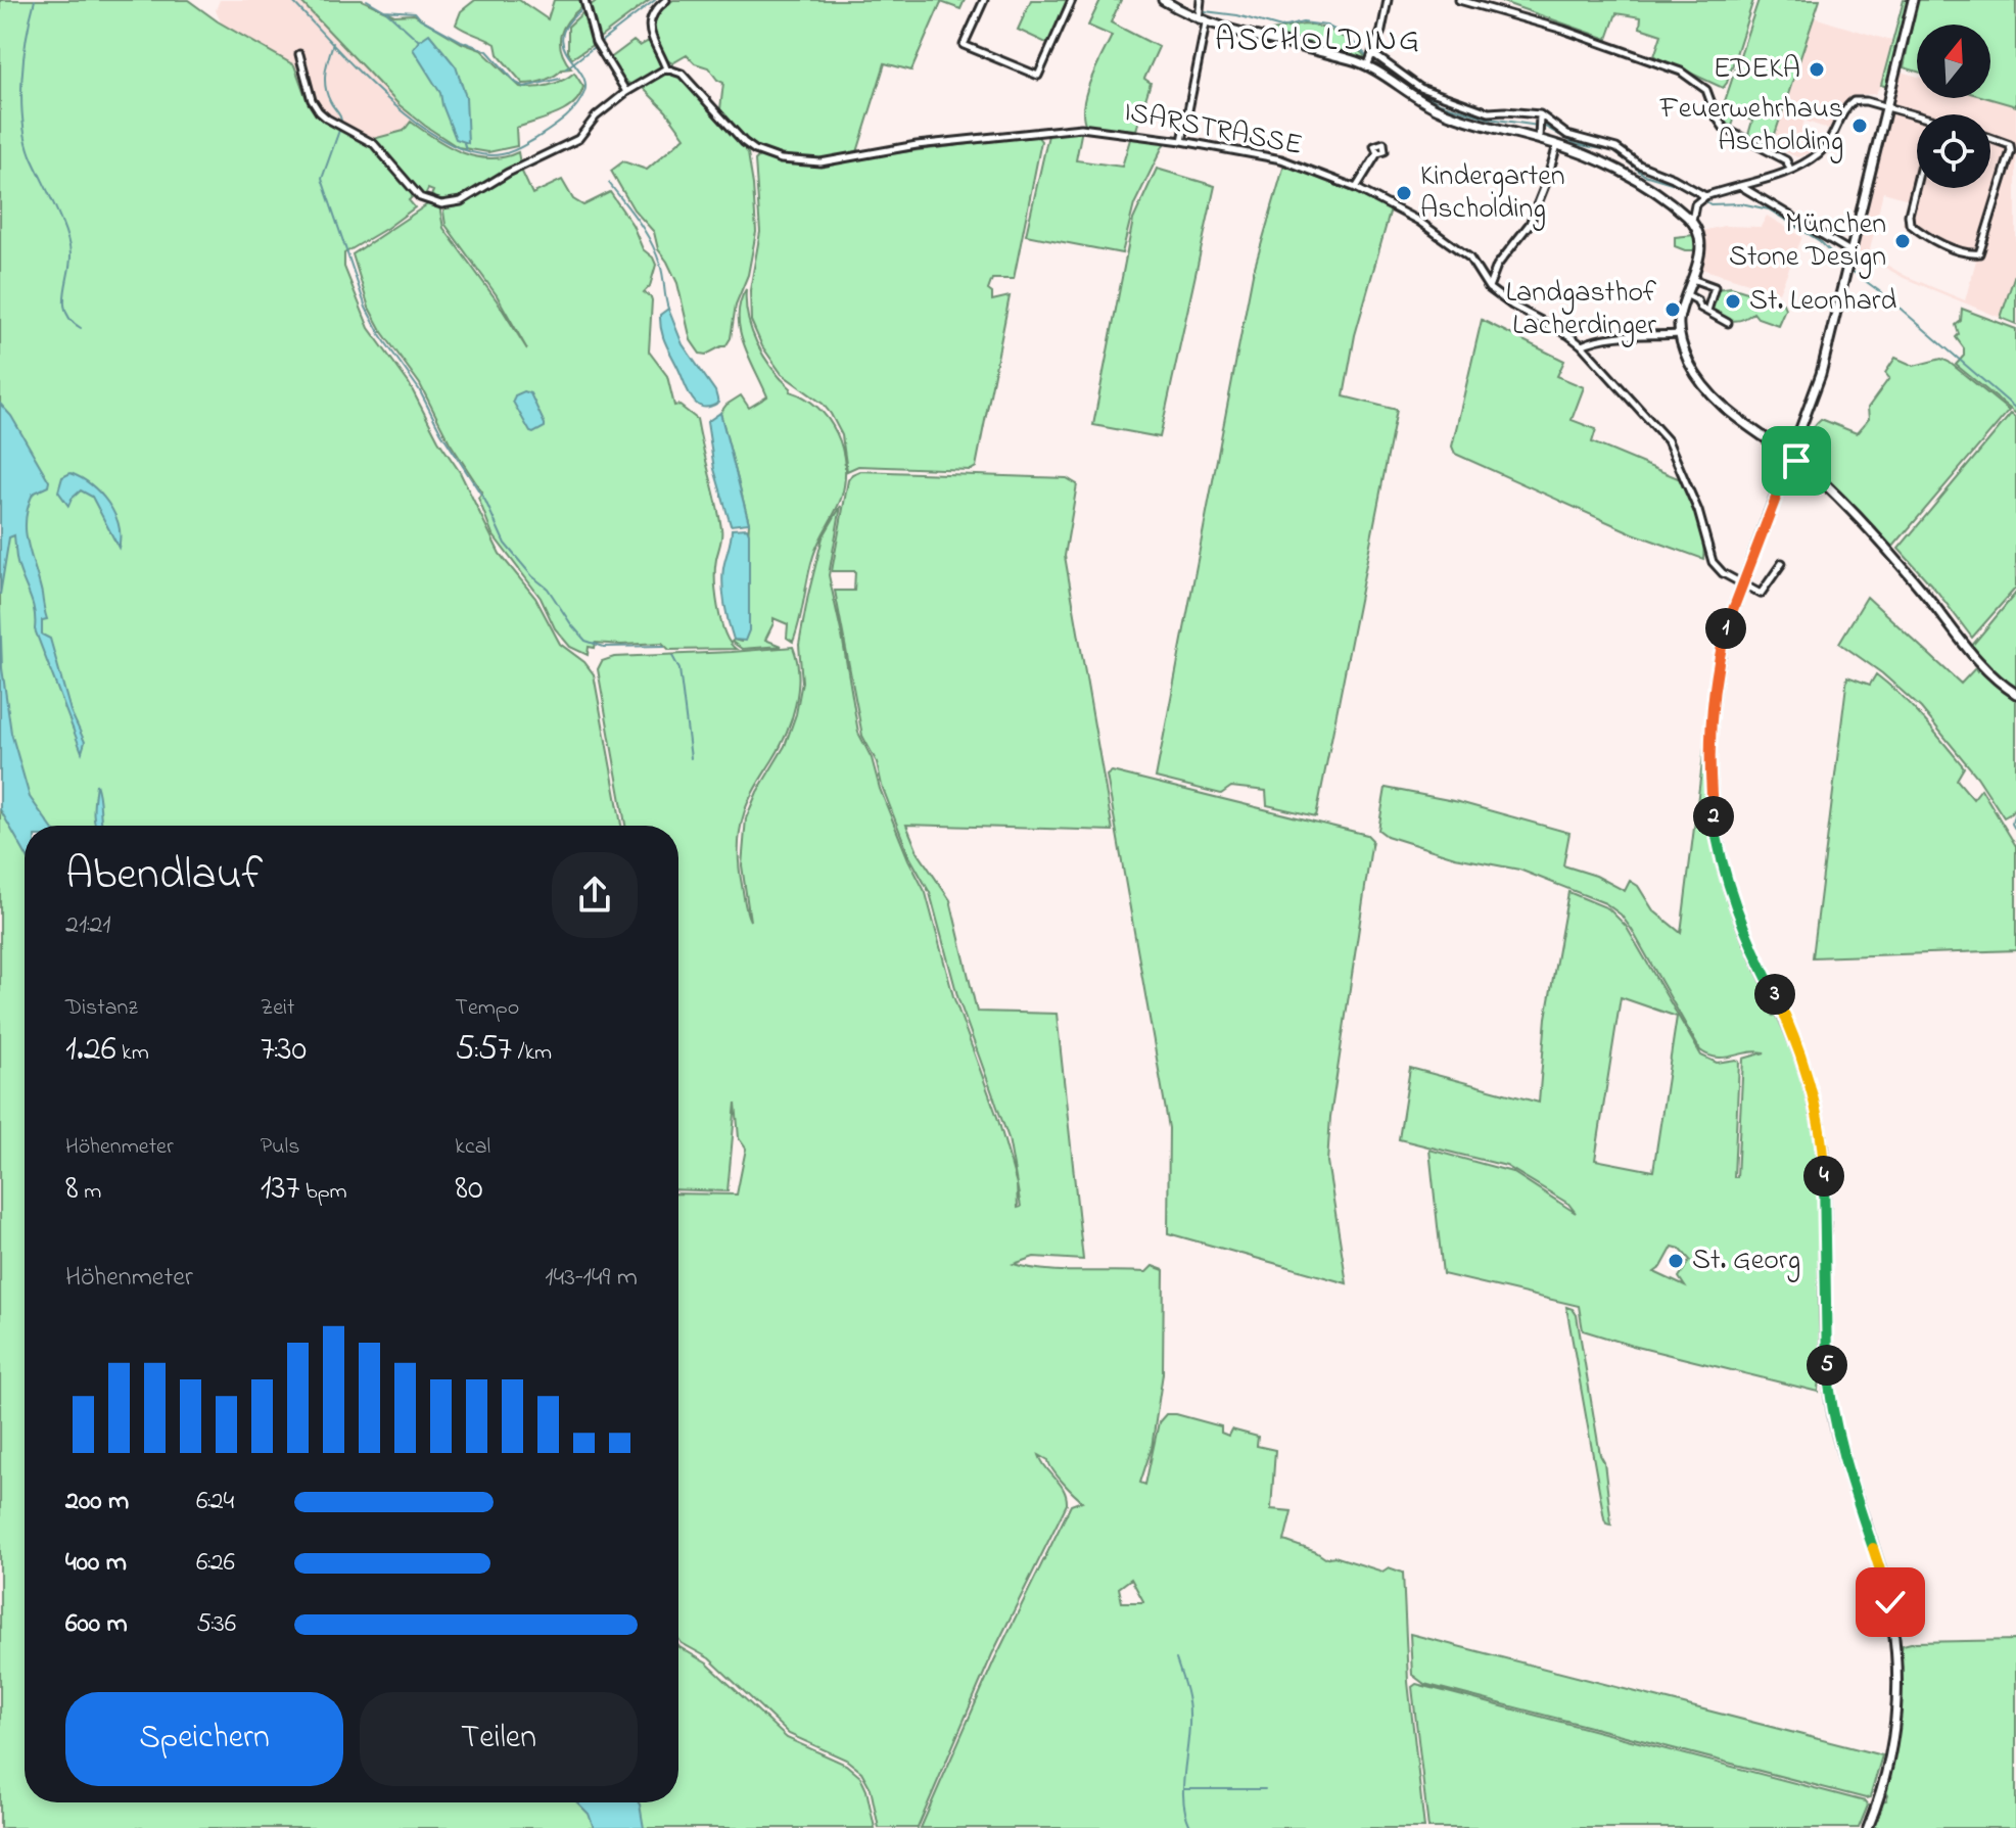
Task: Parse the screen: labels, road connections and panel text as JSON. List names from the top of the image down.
{
  "streets": {
    "street": ["ISARSTRASSE"]
  },
  "districts": ["ASCHOLDING"],
  "places": [
    "EDEKA",
    "Feuerwehrhaus Ascholding",
    "Kindergarten Ascholding",
    "München Stone Design",
    "St. Leonhard",
    "Landgasthof Lacherdinger",
    "St. Georg"
  ],
  "north": "top",
  "page": {
    "pins": [
      "1",
      "2",
      "3",
      "4",
      "5"
    ],
    "heading": ["Abendlauf", "21:21"],
    "stats": [
      ["Distanz", "1.26 km"],
      ["Zeit", "7:30"],
      ["Tempo", "5:57 /km"],
      ["Höhenmeter", "8 m"],
      ["Puls", "137 bpm"],
      ["kcal", "80"]
    ],
    "chart": ["Höhenmeter", "143–149 m"],
    "list": [
      {
        "name": "200 m",
        "note": "6:24"
      },
      {
        "name": "400 m",
        "note": "6:26"
      },
      {
        "name": "600 m",
        "note": "5:36"
      }
    ],
    "buttons": ["Speichern", "Teilen"]
  }
}
